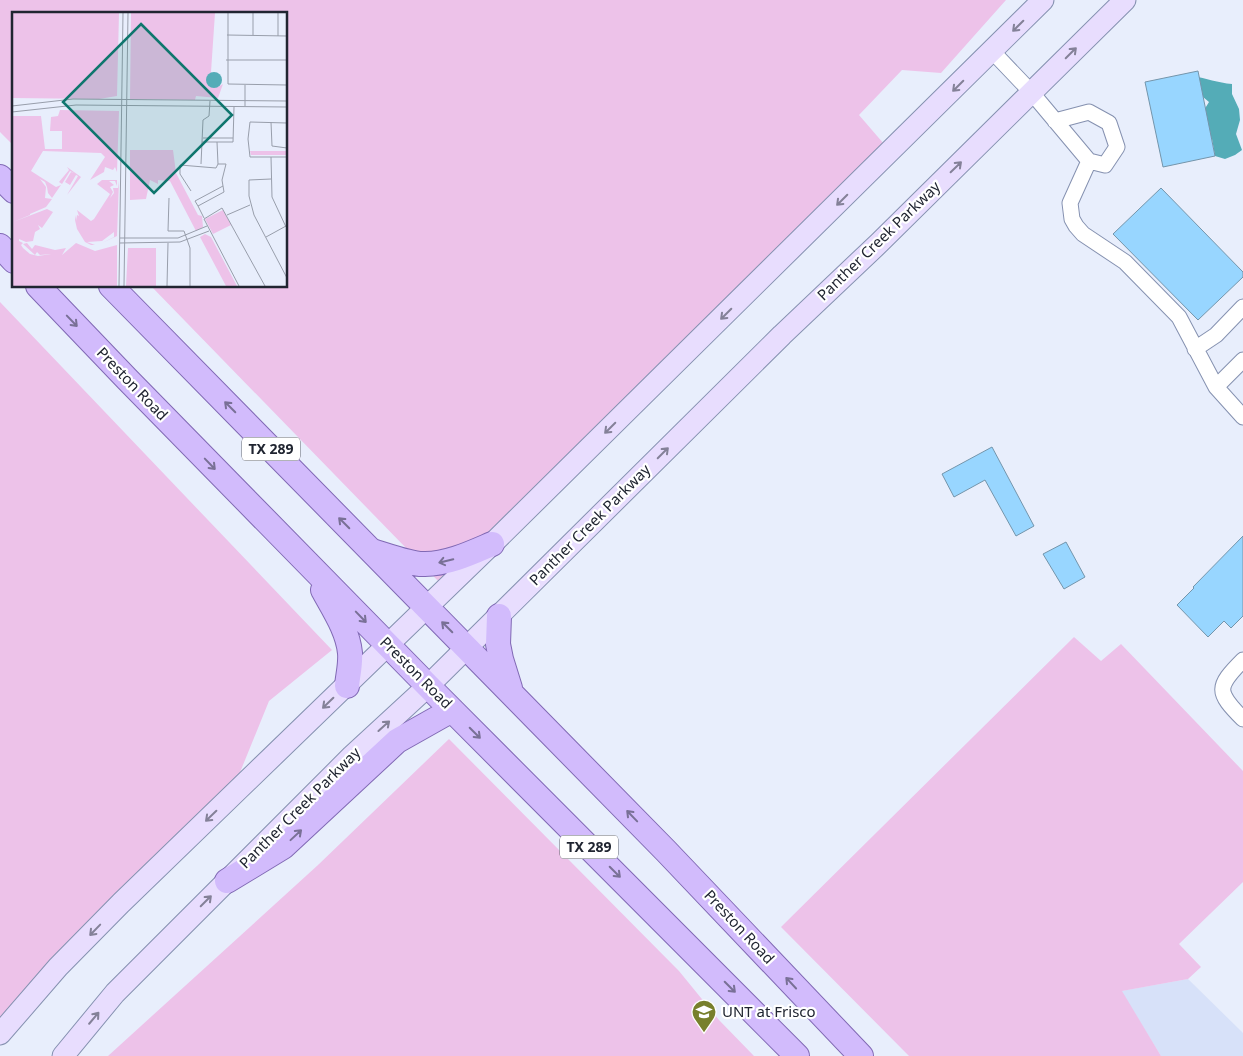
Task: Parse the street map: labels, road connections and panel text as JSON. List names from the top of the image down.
{
  "streets": {
    "main road": ["Panther Creek Parkway", "Preston Road", "TX 289"]
  },
  "crossings": [
    ["Panther Creek Parkway", "Preston Road"]
  ],
  "places": {
    "school or university": ["UNT at Frisco"]
  }
}
